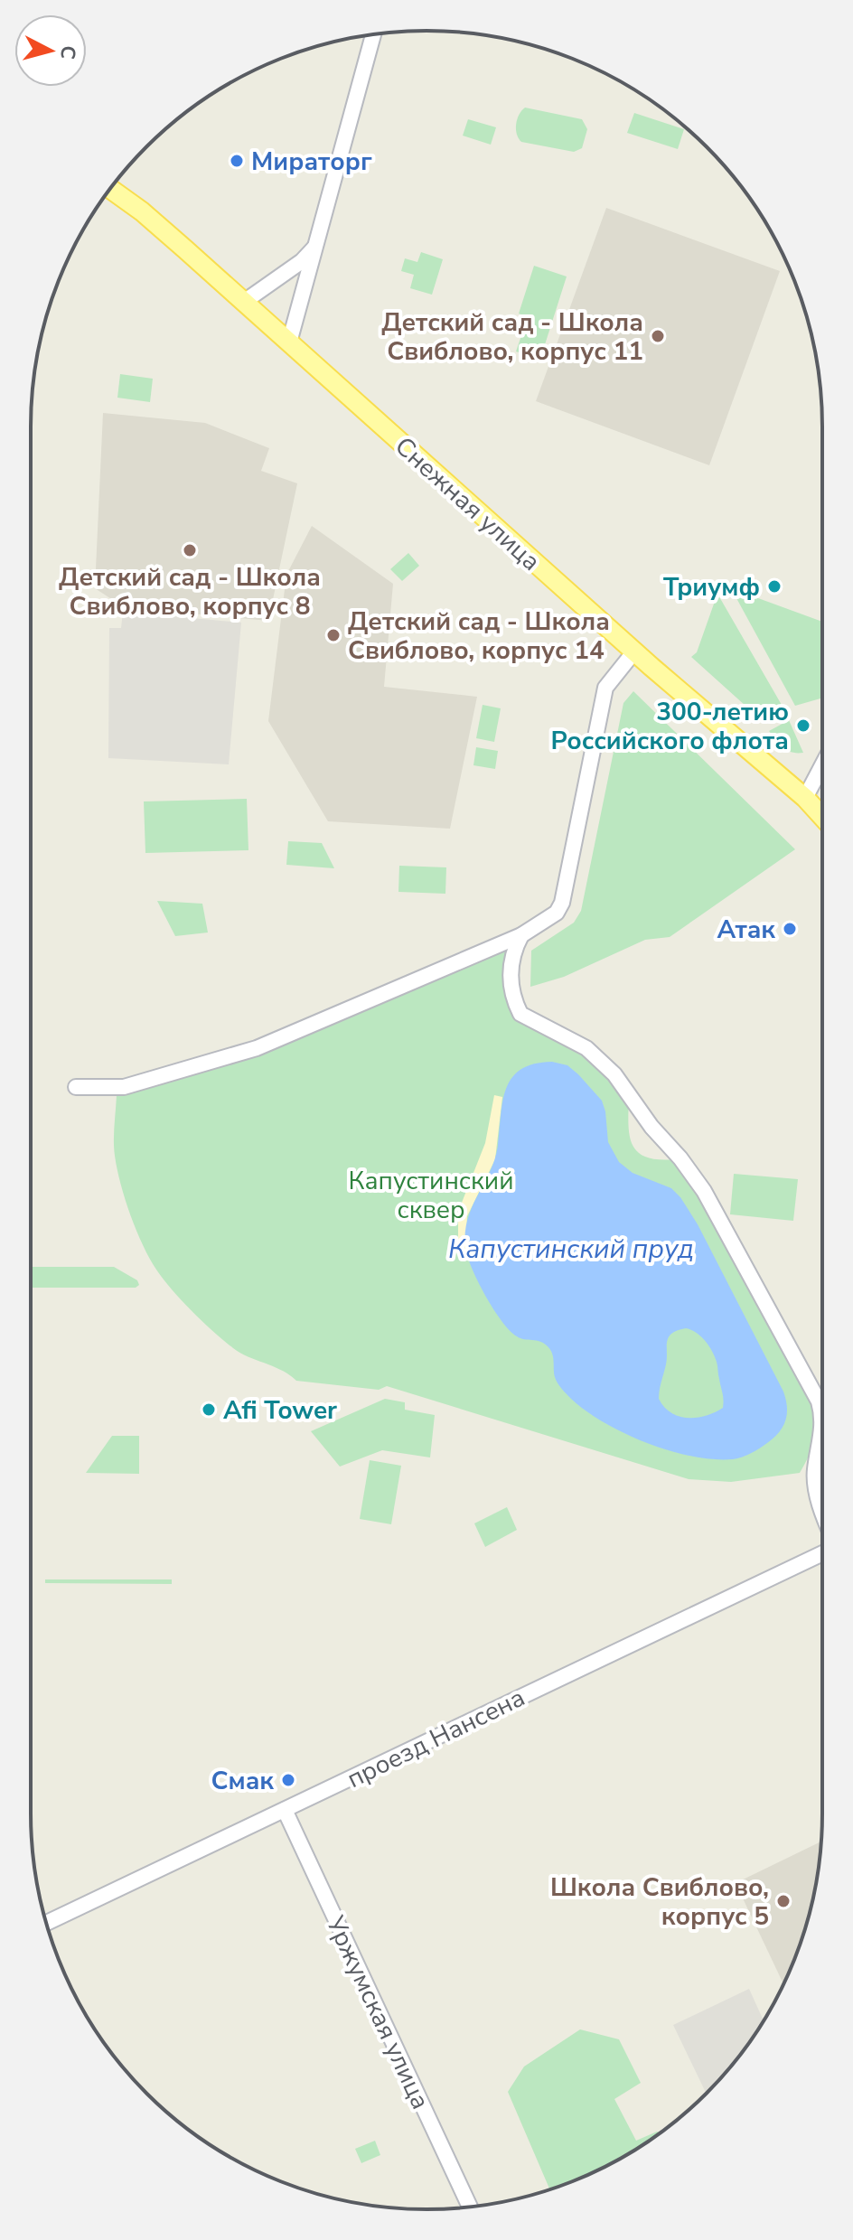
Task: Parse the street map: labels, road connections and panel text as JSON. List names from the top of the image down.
{
  "streets": {
    "main road": ["Снежная улица"],
    "street": ["проезд Нансена", "Уржумская улица"]
  },
  "crossings": [
    ["проезд Нансена", "Уржумская улица"]
  ],
  "water": ["Капустинский пруд"],
  "parks": ["Капустинский сквер"],
  "places": [
    "Мираторг",
    "Детский сад - Школа Свиблово, корпус 11",
    "Детский сад - Школа Свиблово, корпус 8",
    "Триумф",
    "Детский сад - Школа Свиблово, корпус 14",
    "300-летию Российского флота",
    "Атак",
    "Afi Tower",
    "Смак",
    "Школа Свиблово, корпус 5"
  ],
  "north": "right"
}
